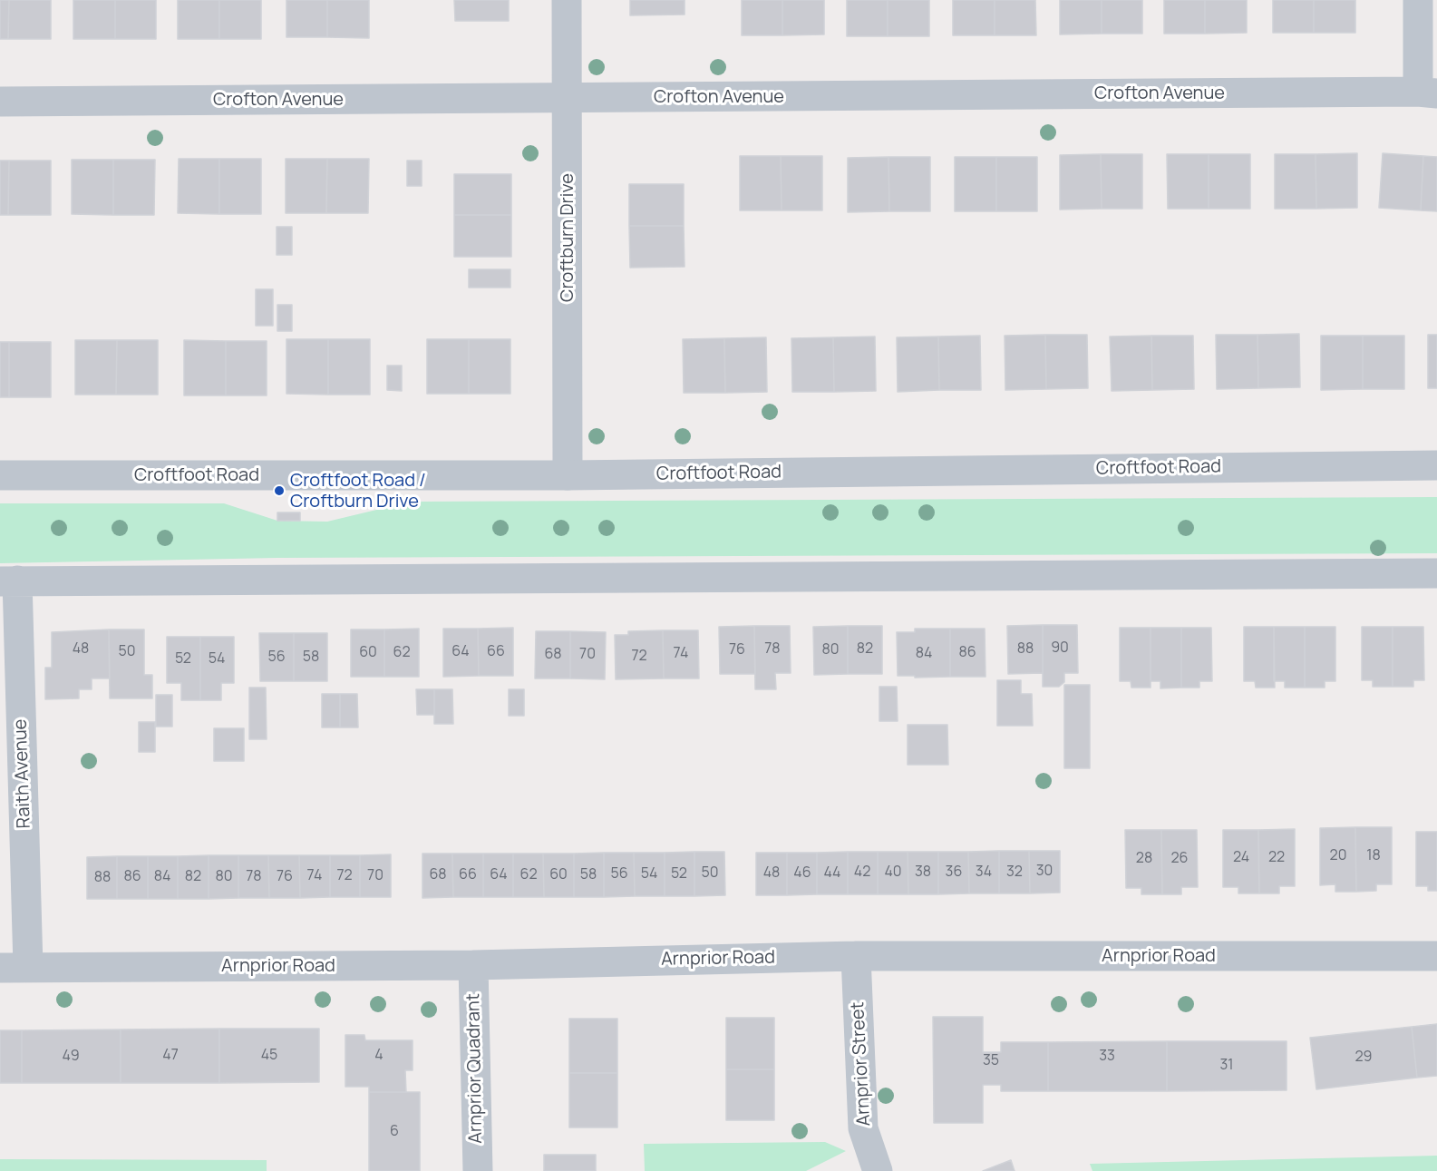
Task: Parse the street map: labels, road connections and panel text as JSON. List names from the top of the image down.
{
  "streets": {
    "street": [
      "Crofton Avenue",
      "Croftburn Drive",
      "Croftfoot Road",
      "Raith Avenue",
      "Arnprior Road",
      "Arnprior Street",
      "Arnprior Quadrant"
    ]
  },
  "crossings": [
    ["Crofton Avenue", "Croftburn Drive"],
    ["Croftburn Drive", "Croftfoot Road"],
    ["Raith Avenue", "Arnprior Road"],
    ["Arnprior Road", "Arnprior Street"],
    ["Arnprior Road", "Arnprior Quadrant"]
  ],
  "places": ["Croftfoot Road / Croftburn Drive"],
  "house_numbers": [
    "90",
    "48",
    "78",
    "82",
    "88",
    "76",
    "80",
    "50",
    "64",
    "66",
    "60",
    "62",
    "86",
    "74",
    "84",
    "68",
    "70",
    "72",
    "56",
    "58",
    "52",
    "54",
    "20",
    "18",
    "24",
    "22",
    "28",
    "26",
    "30",
    "42",
    "40",
    "38",
    "36",
    "34",
    "32",
    "50",
    "48",
    "46",
    "44",
    "56",
    "54",
    "52",
    "68",
    "66",
    "64",
    "62",
    "60",
    "58",
    "74",
    "72",
    "70",
    "86",
    "84",
    "82",
    "80",
    "78",
    "76",
    "88",
    "47",
    "45",
    "4",
    "49",
    "33",
    "29",
    "35",
    "31",
    "6"
  ]
}
